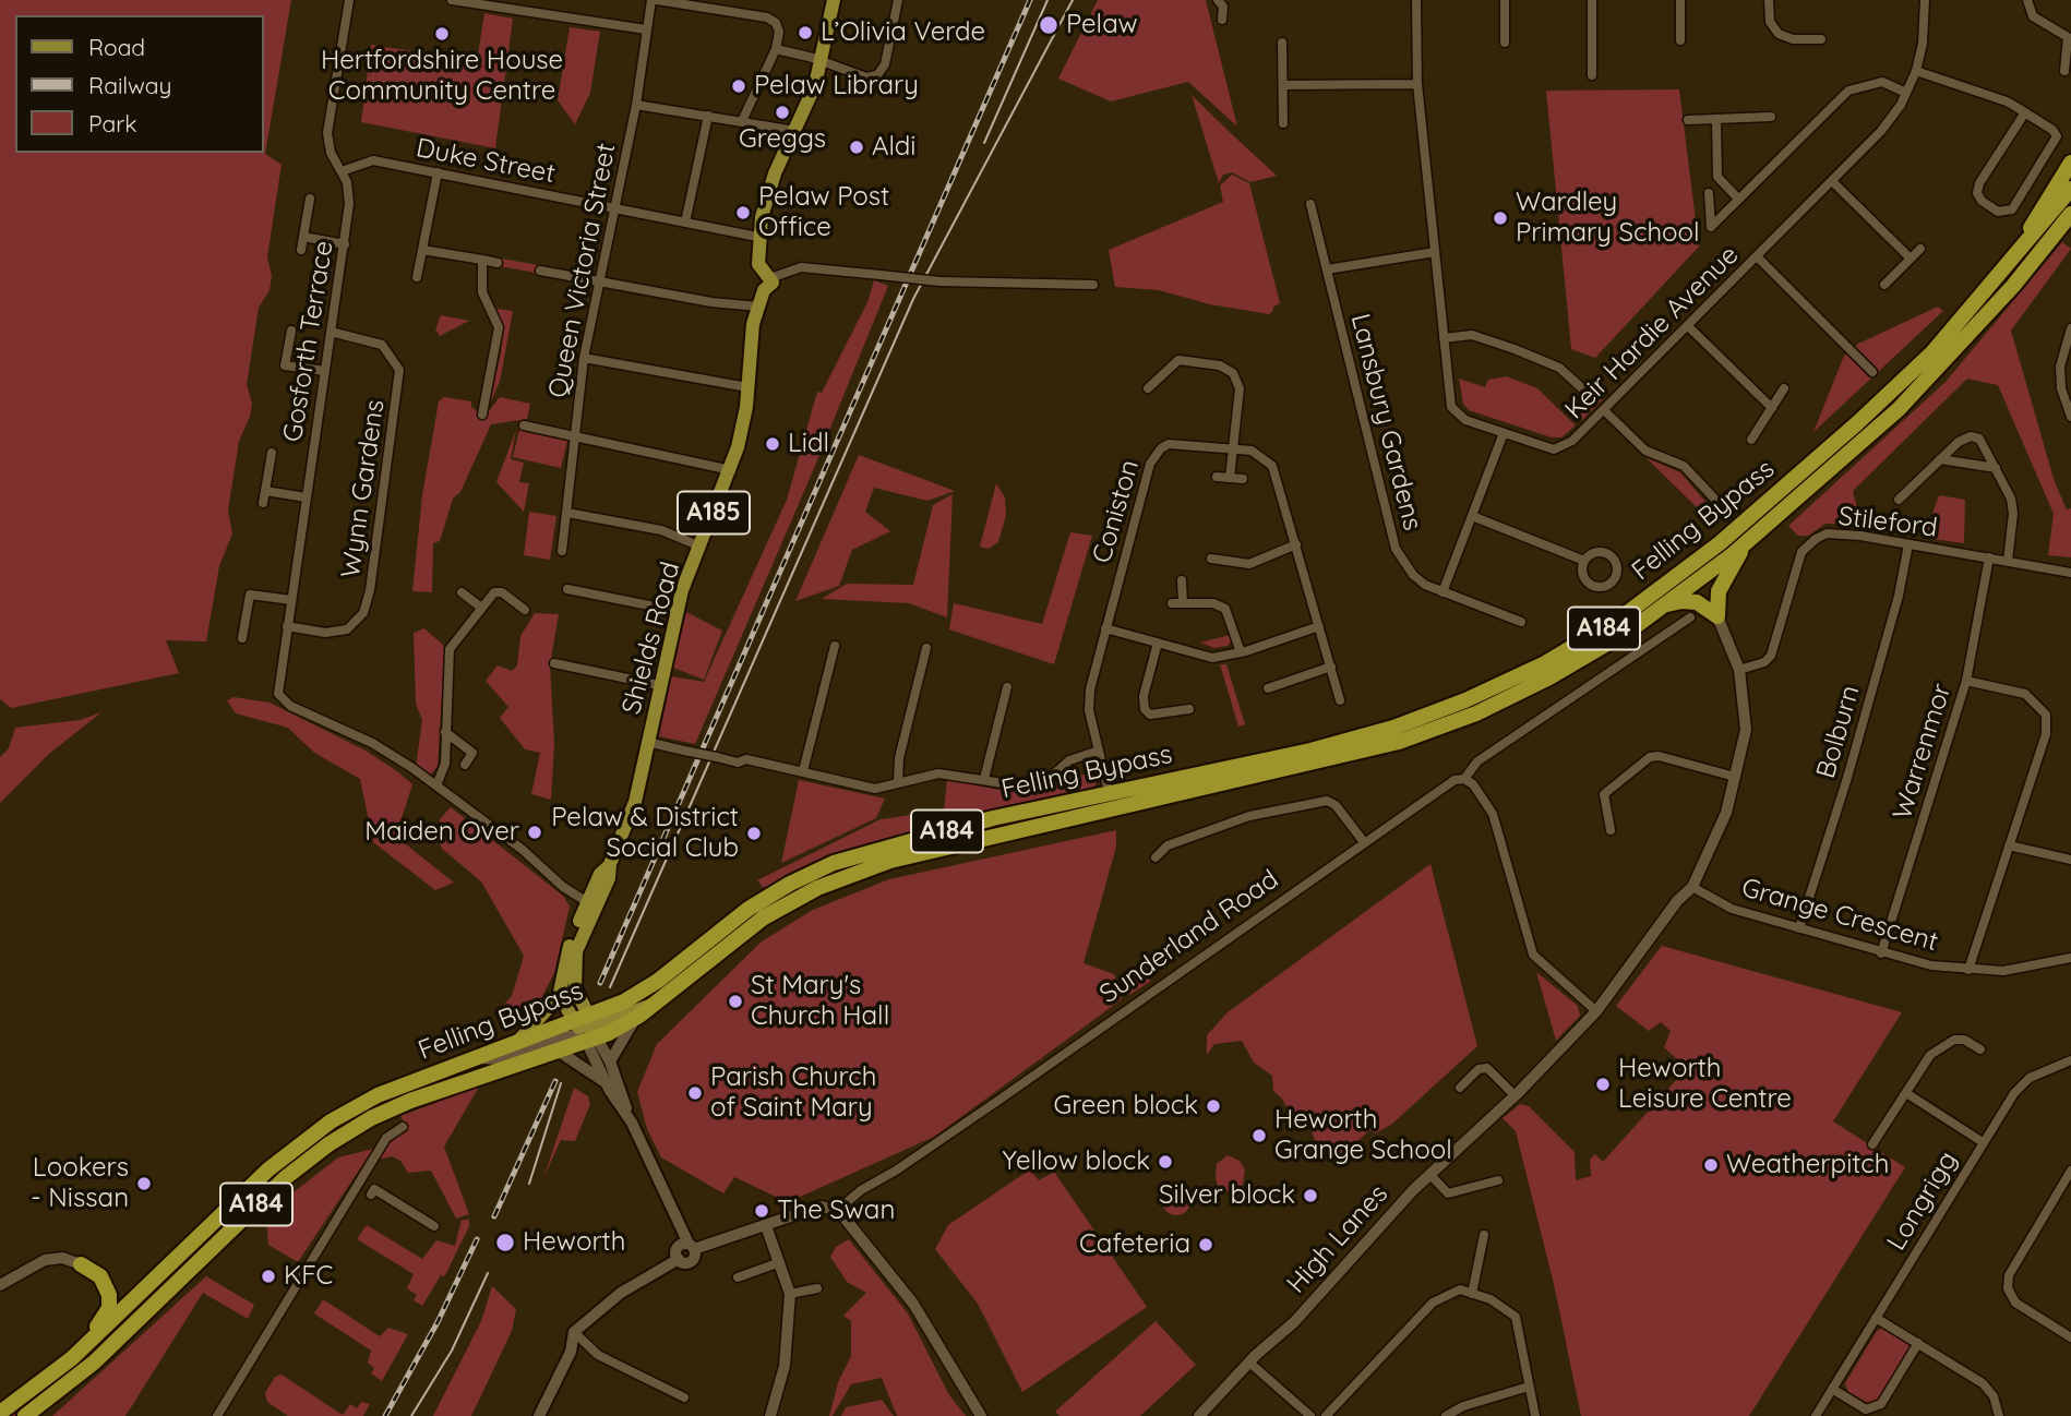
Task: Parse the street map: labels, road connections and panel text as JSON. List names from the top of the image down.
{
  "streets": {
    "highway": ["Felling Bypass", "A184"],
    "main road": ["A185", "Shields Road"],
    "street": [
      "Duke Street",
      "Queen Victoria Street",
      "Keir Hardie Avenue",
      "Gosforth Terrace",
      "Lansbury Gardens",
      "Wynn Gardens",
      "Coniston",
      "Stileford",
      "Bolburn",
      "Warrenmor",
      "Grange Crescent",
      "Sunderland Road",
      "Longrigg",
      "High Lanes"
    ]
  },
  "crossings": [
    ["Duke Street", "Queen Victoria Street"],
    ["Duke Street", "Gosforth Terrace"],
    ["Gosforth Terrace", "Wynn Gardens"],
    ["Coniston", "Felling Bypass"],
    ["A185", "Felling Bypass"],
    ["A185", "Shields Road"],
    ["Stileford", "Bolburn"],
    ["Stileford", "Warrenmor"],
    ["Stileford", "High Lanes"],
    ["Bolburn", "Grange Crescent"],
    ["Warrenmor", "Grange Crescent"],
    ["Grange Crescent", "High Lanes"]
  ],
  "places": [
    "Pelaw",
    "L’Olivia Verde",
    "Hertfordshire House Community Centre",
    "Pelaw Library",
    "Greggs",
    "Aldi",
    "Pelaw Post Office",
    "Wardley Primary School",
    "Lidl",
    "Maiden Over",
    "Pelaw & District Social Club",
    "St Mary's Church Hall",
    "Heworth Leisure Centre",
    "Parish Church of Saint Mary",
    "Green block",
    "Heworth Grange School",
    "Yellow block",
    "Weatherpitch",
    "Lookers - Nissan",
    "Silver block",
    "The Swan",
    "Heworth",
    "Cafeteria",
    "KFC"
  ],
  "legend": ["Road", "Railway", "Park"]
}
